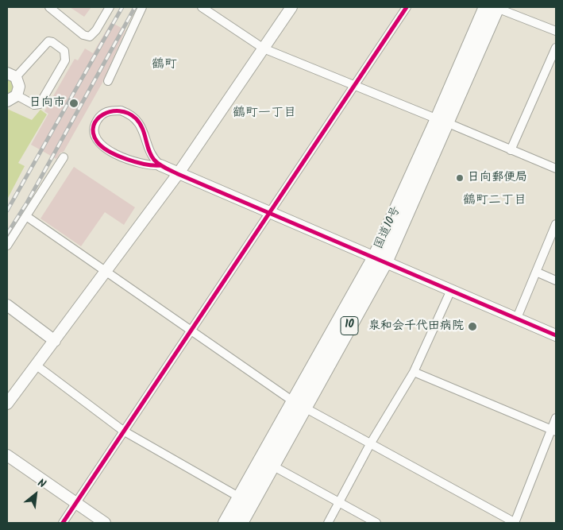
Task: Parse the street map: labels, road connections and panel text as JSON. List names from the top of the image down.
{
  "streets": {
    "highway": ["国道10号", "10"]
  },
  "districts": ["鶴町", "鶴町一丁目", "鶴町二丁目"],
  "places": ["日向市", "日向郵便局", "泉和会千代田病院"],
  "north": "top right"
}
